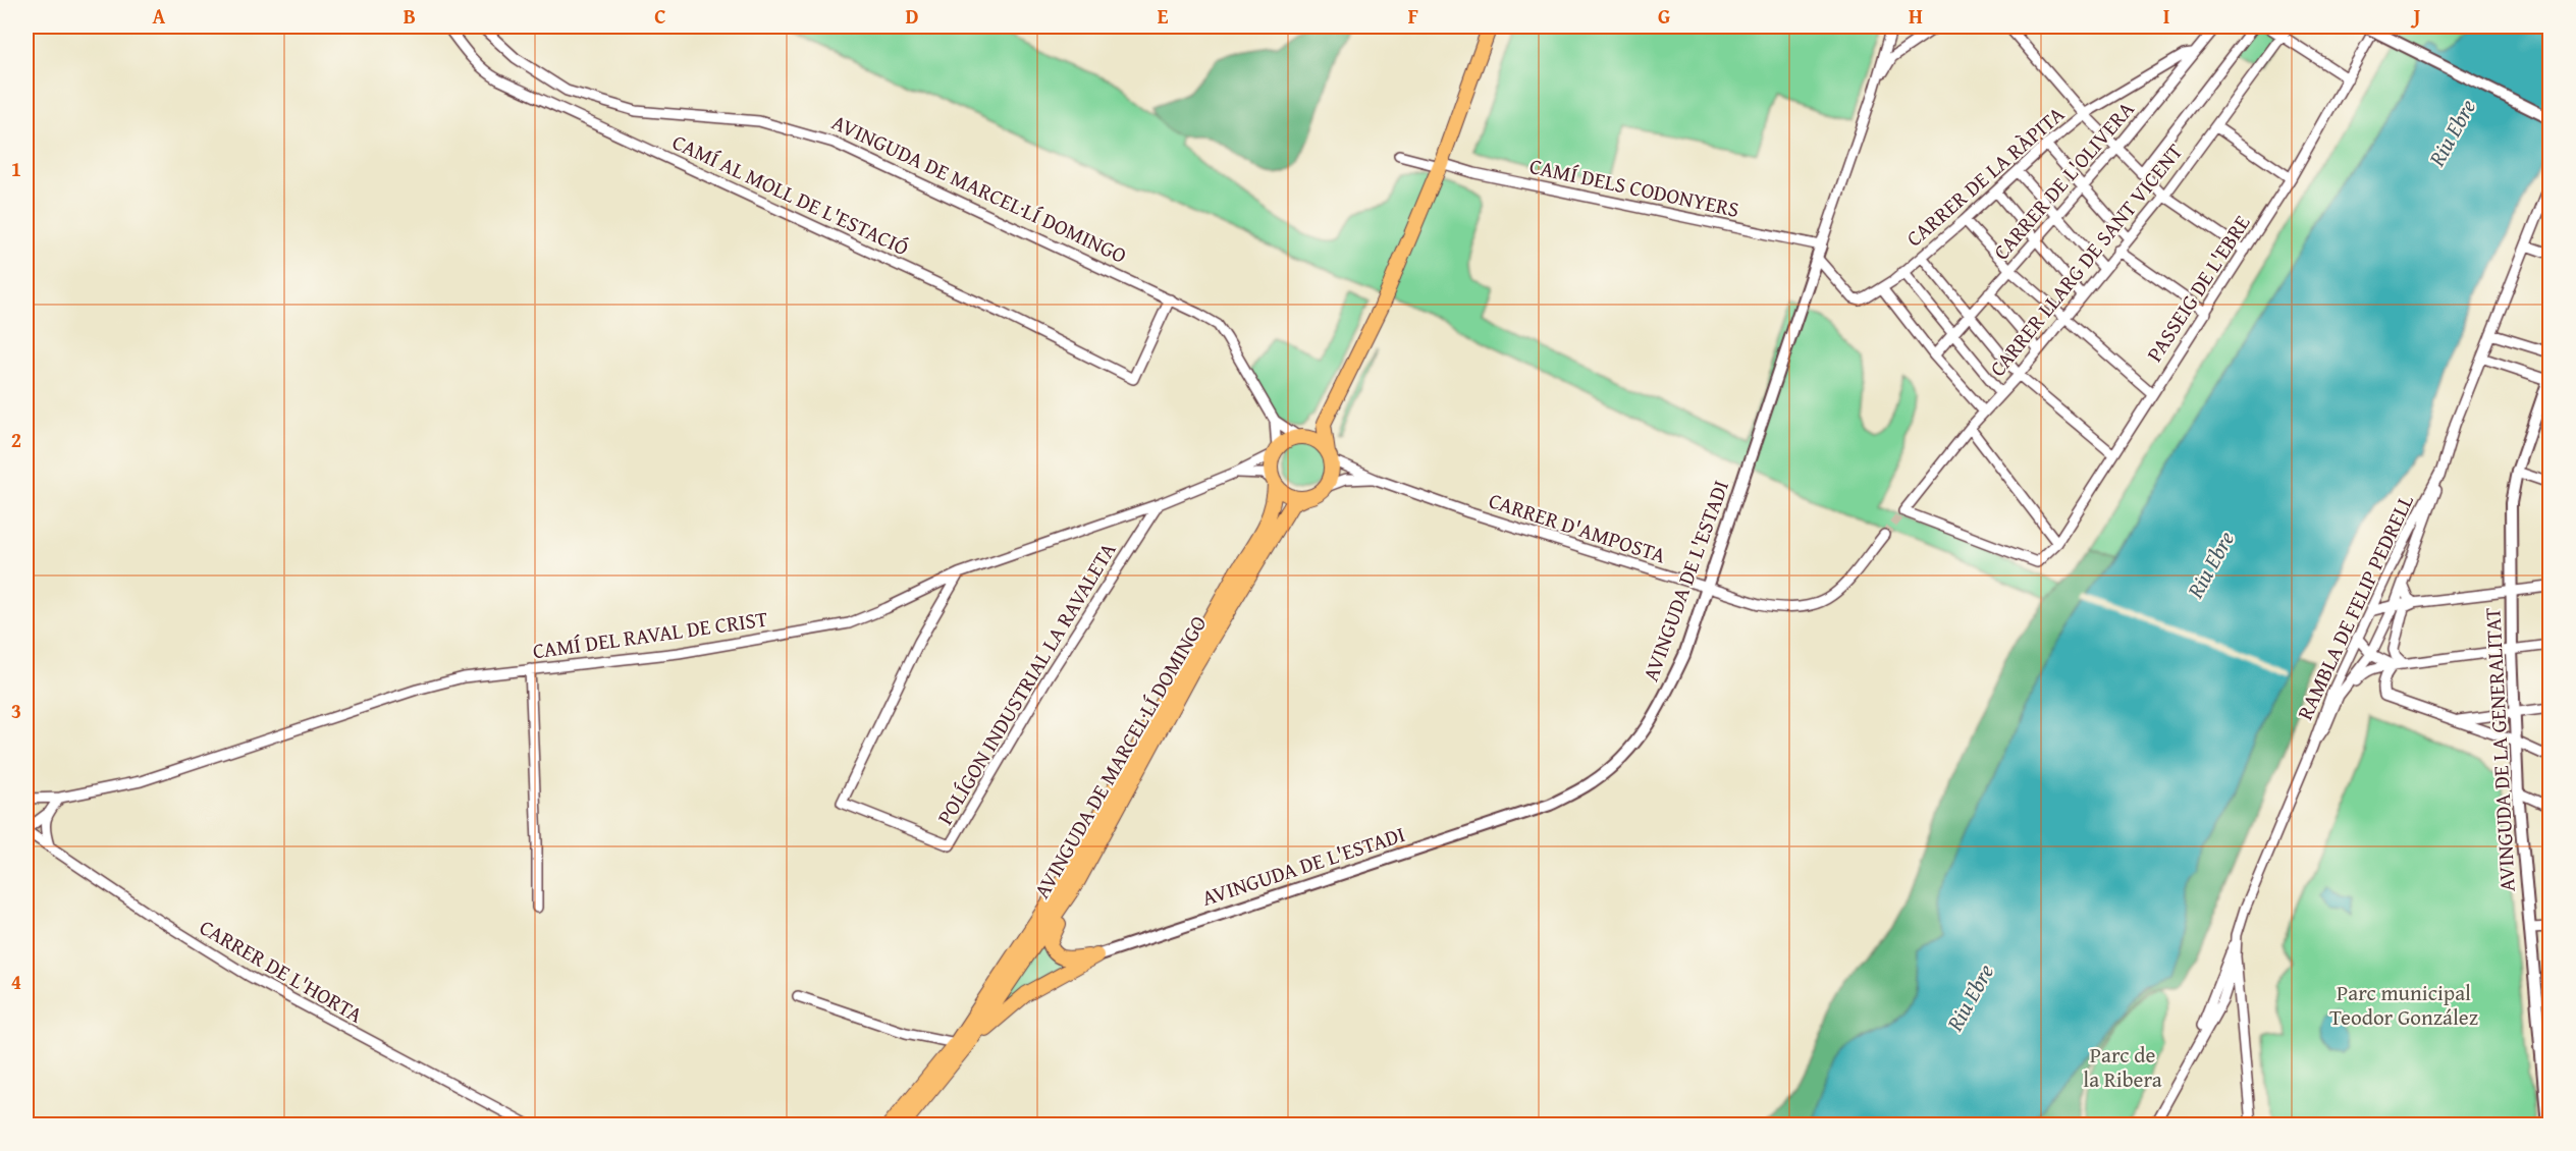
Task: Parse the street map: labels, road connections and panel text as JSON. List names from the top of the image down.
{
  "streets": {
    "main road": ["AVINGUDA DE MARCEL·LÍ DOMINGO"],
    "street": [
      "CARRER DE LA RÀPITA",
      "CARRER DE L'OLIVERA",
      "CAMÍ DELS CODONYERS",
      "CAMÍ AL MOLL DE L'ESTACIÓ",
      "CARRER LLARG DE SANT VICENT",
      "PASSEIG DE L'EBRE",
      "CARRER D'AMPOSTA",
      "AVINGUDA DE L'ESTADI",
      "RAMBLA DE FELIP PEDRELL",
      "CAMÍ DEL RAVAL DE CRIST",
      "POLÍGON INDUSTRIAL LA RAVALETA",
      "AVINGUDA DE LA GENERALITAT",
      "CARRER DE L'HORTA"
    ]
  },
  "crossings": [
    ["CARRER DE LA RÀPITA", "CARRER DE L'OLIVERA"],
    ["CARRER DE LA RÀPITA", "AVINGUDA DE L'ESTADI"],
    ["CAMÍ DELS CODONYERS", "AVINGUDA DE L'ESTADI"],
    ["AVINGUDA DE MARCEL·LÍ DOMINGO", "CAMÍ AL MOLL DE L'ESTACIÓ"],
    ["AVINGUDA DE MARCEL·LÍ DOMINGO", "CAMÍ DEL RAVAL DE CRIST"],
    ["CARRER LLARG DE SANT VICENT", "PASSEIG DE L'EBRE"],
    ["CARRER D'AMPOSTA", "AVINGUDA DE L'ESTADI"],
    ["CAMÍ DEL RAVAL DE CRIST", "POLÍGON INDUSTRIAL LA RAVALETA"]
  ],
  "water": ["Riu Ebre"],
  "parks": ["Parc municipal Teodor González", "Parc de la Ribera"],
  "grid": {
    "columns": [
      "A",
      "B",
      "C",
      "D",
      "E",
      "F",
      "G",
      "H",
      "I",
      "J"
    ],
    "rows": [
      "1",
      "2",
      "3",
      "4"
    ]
  }
}
